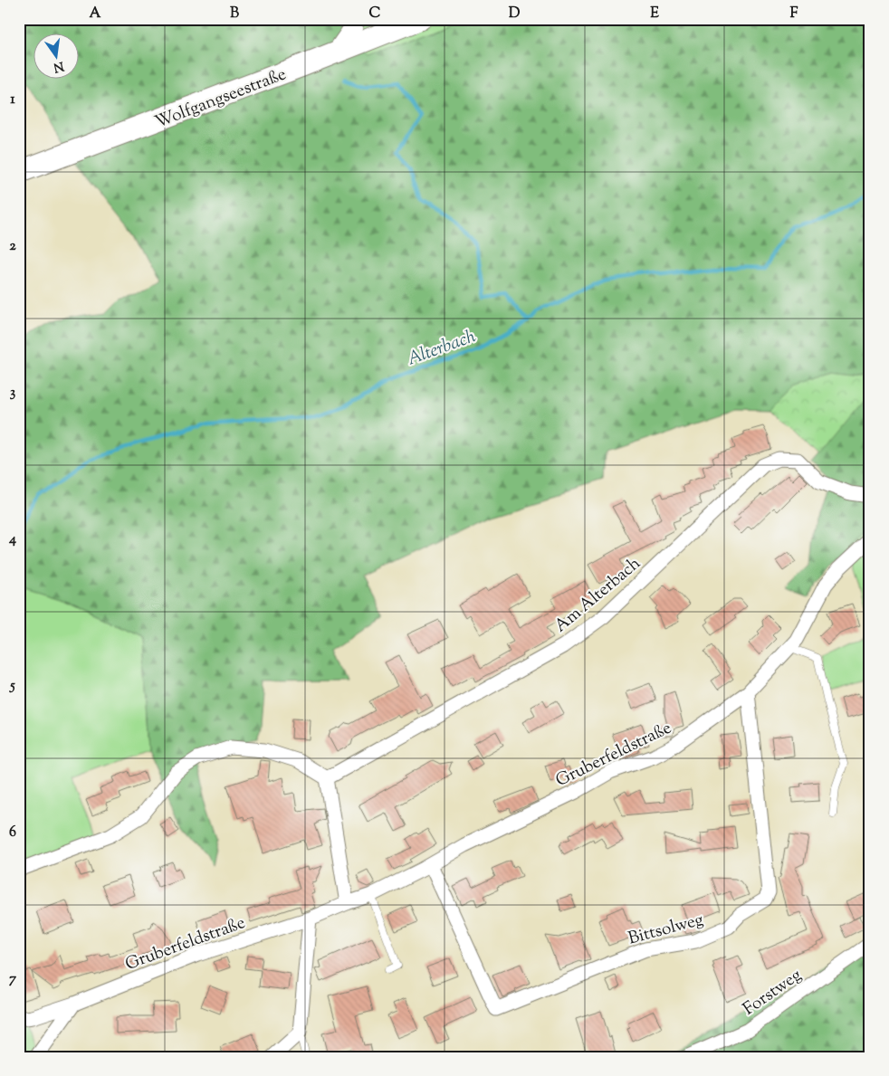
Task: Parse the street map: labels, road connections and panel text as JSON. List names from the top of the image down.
{
  "streets": {
    "main road": ["Wolfgangseestraße"],
    "street": [
      "Am Alterbach",
      "Gruberfeldstraße",
      "Bittsolweg",
      "Forstweg"
    ]
  },
  "crossings": [
    ["Gruberfeldstraße", "Bittsolweg"]
  ],
  "water": ["Alterbach"],
  "north": "bottom",
  "grid": {
    "columns": [
      "A",
      "B",
      "C",
      "D",
      "E",
      "F"
    ],
    "rows": [
      "1",
      "2",
      "3",
      "4",
      "5",
      "6",
      "7"
    ]
  }
}
